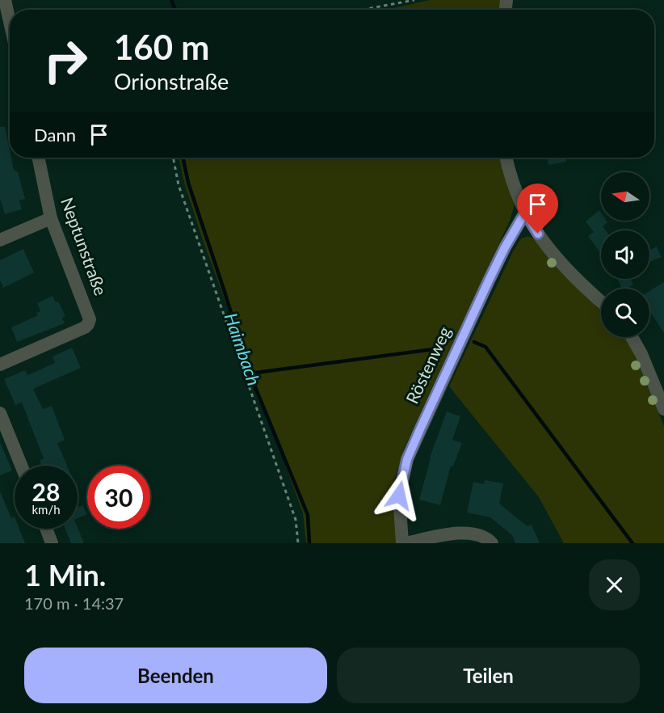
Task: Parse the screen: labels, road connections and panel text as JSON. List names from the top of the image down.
{
  "streets": {
    "street": ["Neptunstraße", "Röstenweg"]
  },
  "water": ["Haimbach"],
  "north": "left",
  "page": {
    "turn": ["160 m", "Orionstraße"],
    "then": "Dann",
    "speed": "28 km/h",
    "limit": "30",
    "heading": ["1 Min.", "170 m · 14:37"],
    "buttons": ["Beenden", "Teilen"]
  }
}
